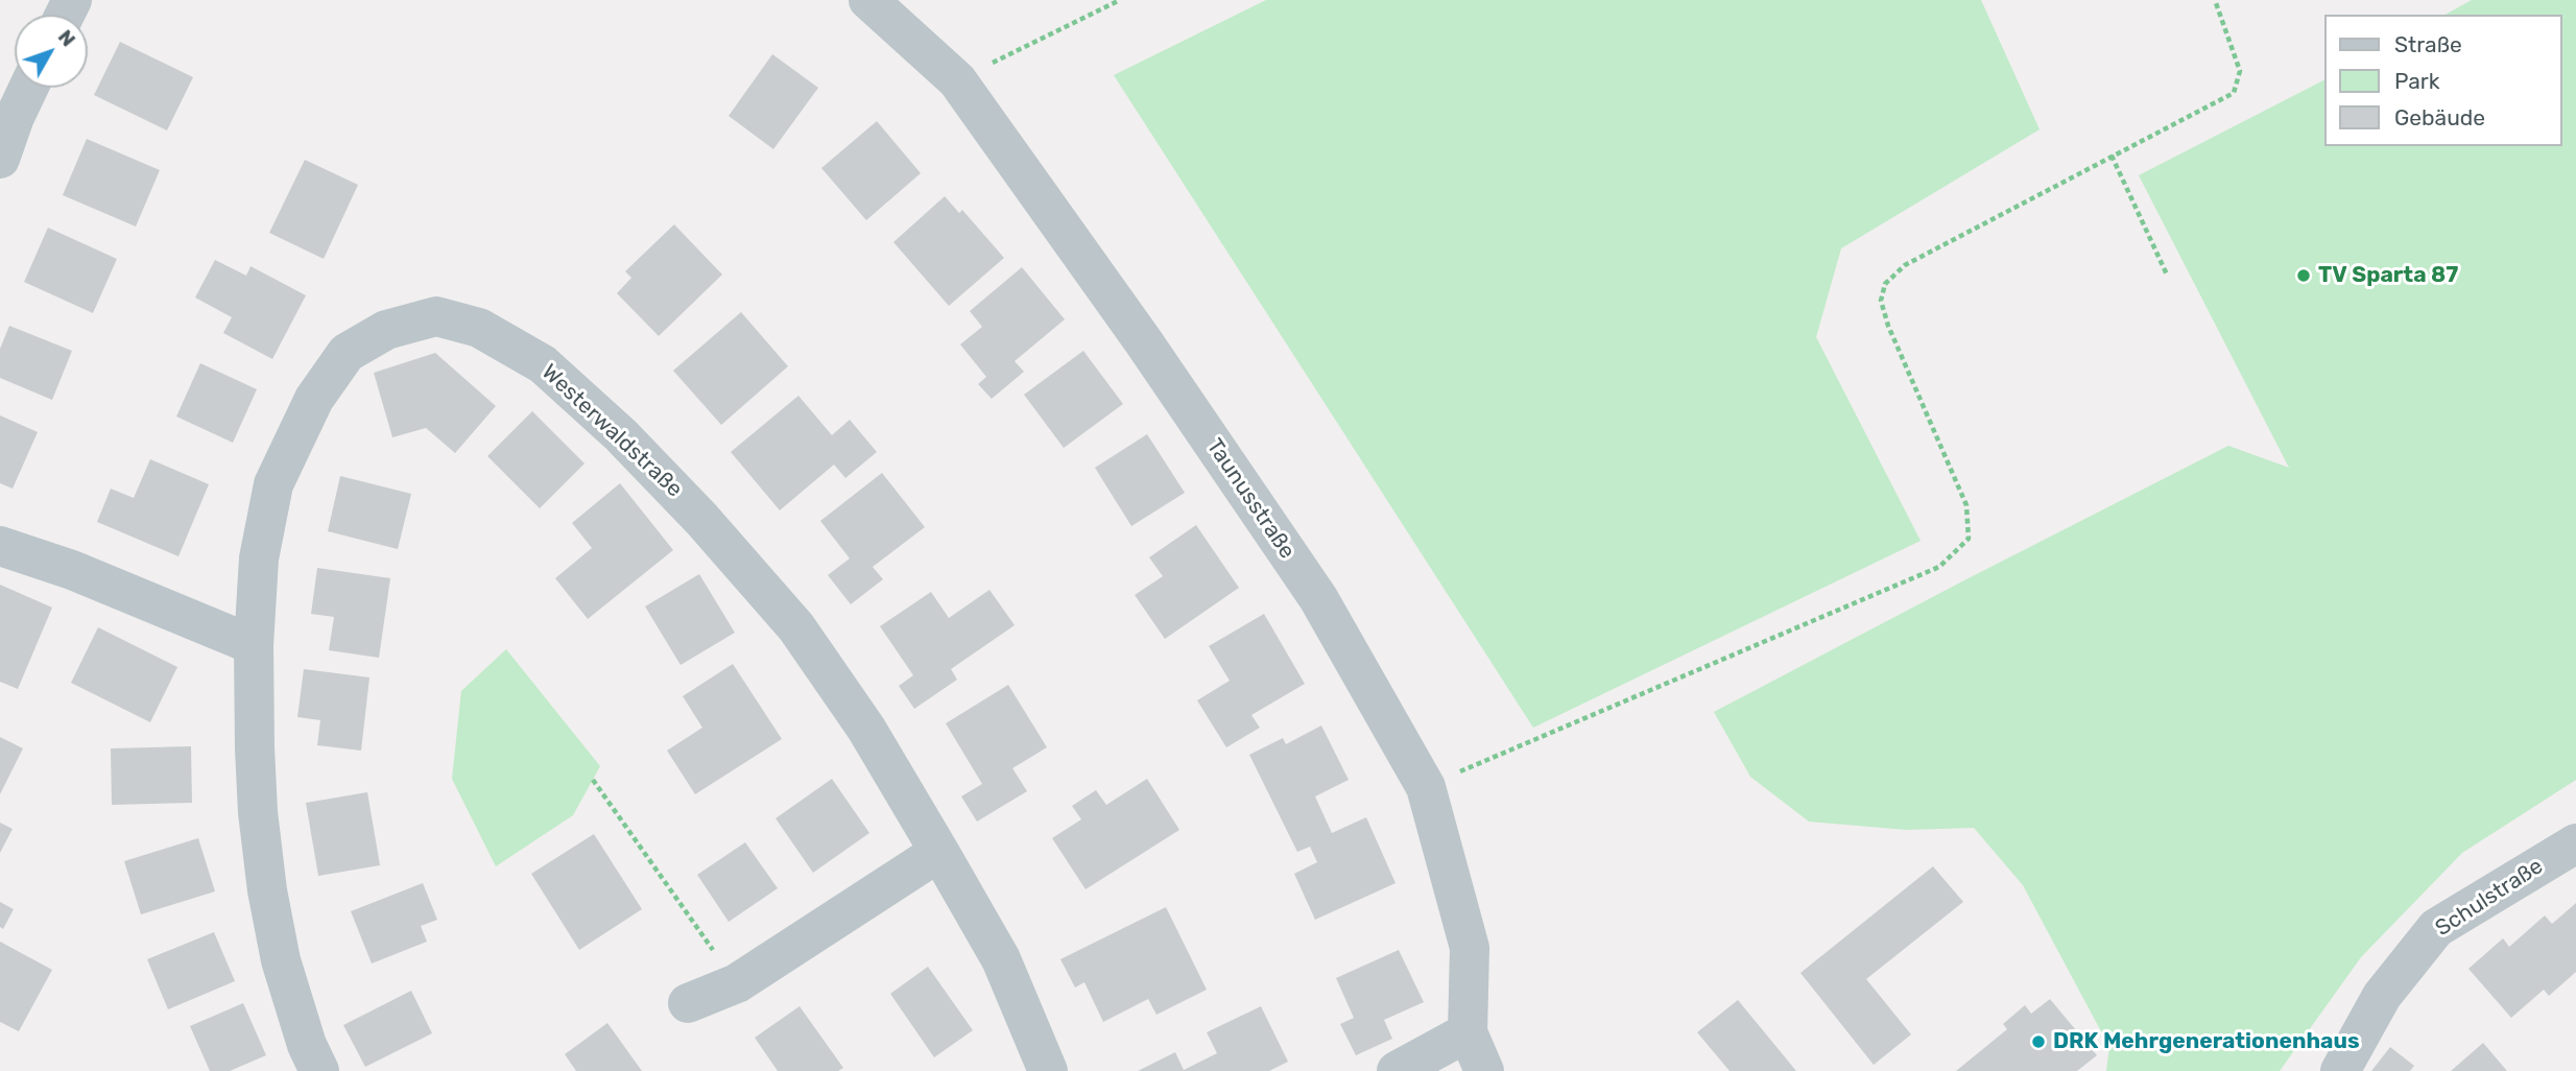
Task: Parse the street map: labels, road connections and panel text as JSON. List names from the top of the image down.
{
  "streets": {
    "street": ["Westerwaldstraße", "Taunusstraße", "Schulstraße"]
  },
  "places": ["TV Sparta 87", "DRK Mehrgenerationenhaus"],
  "legend": ["Straße", "Park", "Gebäude"],
  "north": "top right"
}
